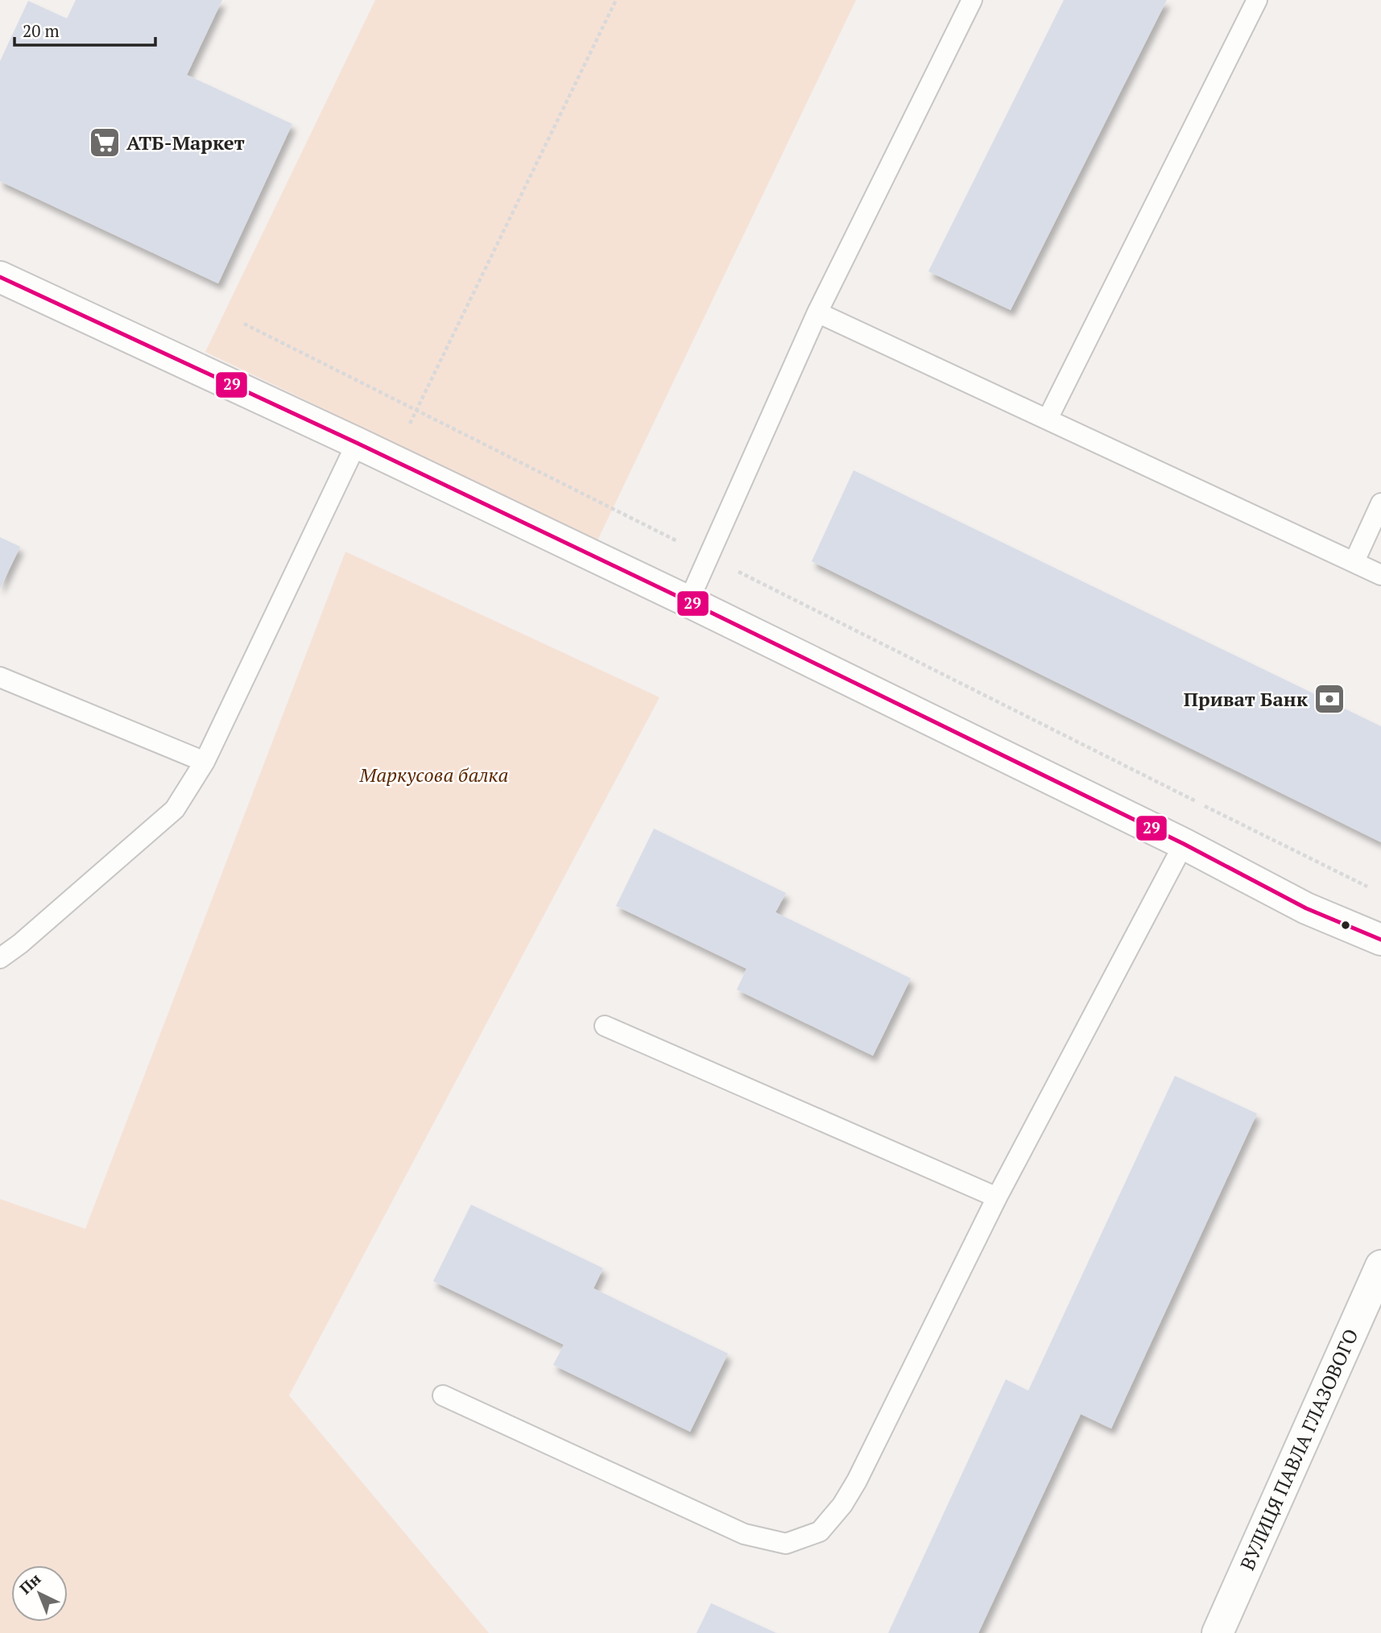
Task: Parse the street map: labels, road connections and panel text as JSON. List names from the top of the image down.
{
  "streets": {
    "street": ["ВУЛИЦЯ ПАВЛА ГЛАЗОВОГО"]
  },
  "parks": ["Маркусова балка"],
  "places": {
    "supermarket": ["АТБ-Маркет"],
    "bank": ["Приват Банк"]
  },
  "lines": ["transit line 29"],
  "scale_bar": "20 m",
  "north": "top left"
}
